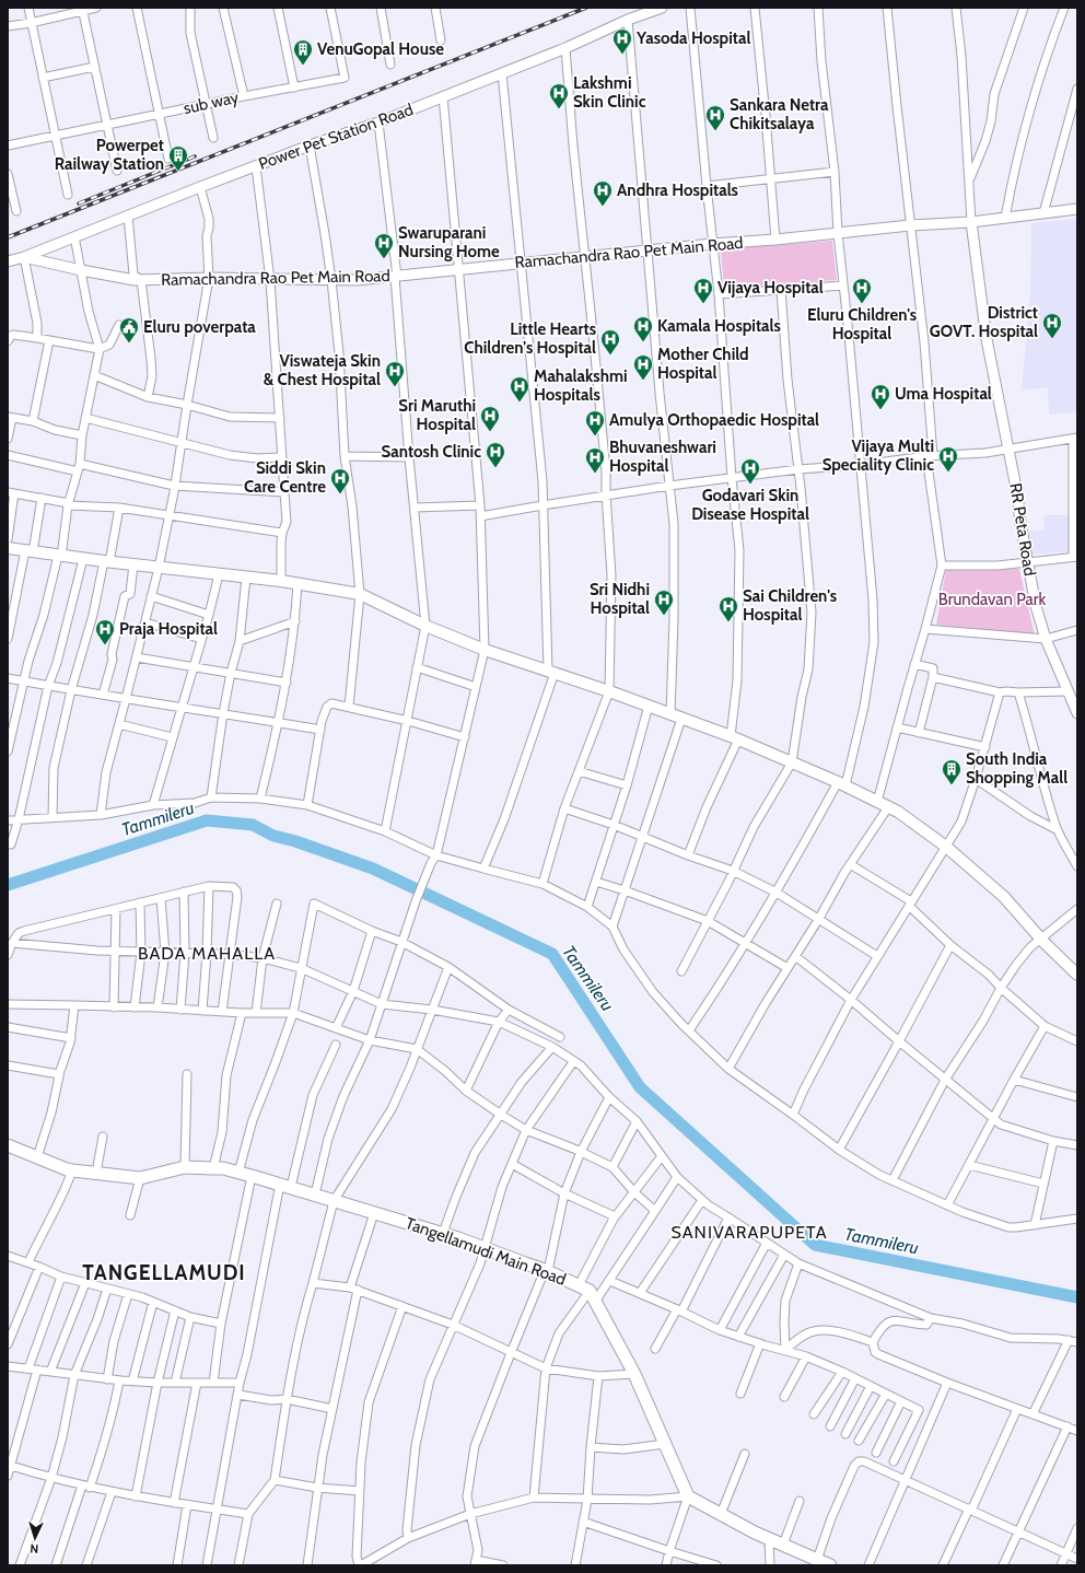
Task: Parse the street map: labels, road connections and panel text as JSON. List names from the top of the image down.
{
  "streets": {
    "main road": ["Tangellamudi Main Road"],
    "street": [
      "sub way",
      "Power Pet Station Road",
      "Ramachandra Rao Pet Main Road",
      "RR Peta Road"
    ]
  },
  "crossings": [
    ["Power Pet Station Road", "Ramachandra Rao Pet Main Road"],
    ["Ramachandra Rao Pet Main Road", "RR Peta Road"]
  ],
  "districts": ["BADA MAHALLA", "SANIVARAPUPETA", "TANGELLAMUDI"],
  "water": ["Tammileru"],
  "parks": ["Brundavan Park"],
  "places": {
    "hospital": [
      "Yasoda Hospital",
      "Lakshmi Skin Clinic",
      "Sankara Netra Chikitsalaya",
      "Andhra Hospitals",
      "Swaruparani Nursing Home",
      "Vijaya Hospital",
      "Eluru Children's Hospital",
      "District GOVT. Hospital",
      "Kamala Hospitals",
      "Little Hearts Children's Hospital",
      "Mother Child Hospital",
      "Viswateja Skin & Chest Hospital",
      "Mahalakshmi Hospitals",
      "Uma Hospital",
      "Sri Maruthi Hospital",
      "Amulya Orthopaedic Hospital",
      "Santosh Clinic",
      "Vijaya Multi Speciality Clinic",
      "Bhuvaneshwari Hospital",
      "Godavari Skin Disease Hospital",
      "Siddi Skin Care Centre",
      "Sri Nidhi Hospital",
      "Sai Children's Hospital",
      "Praja Hospital"
    ],
    "building": ["VenuGopal House", "Powerpet Railway Station", "South India Shopping Mall"],
    "public building": ["Eluru poverpata"]
  },
  "north": "bottom"
}
